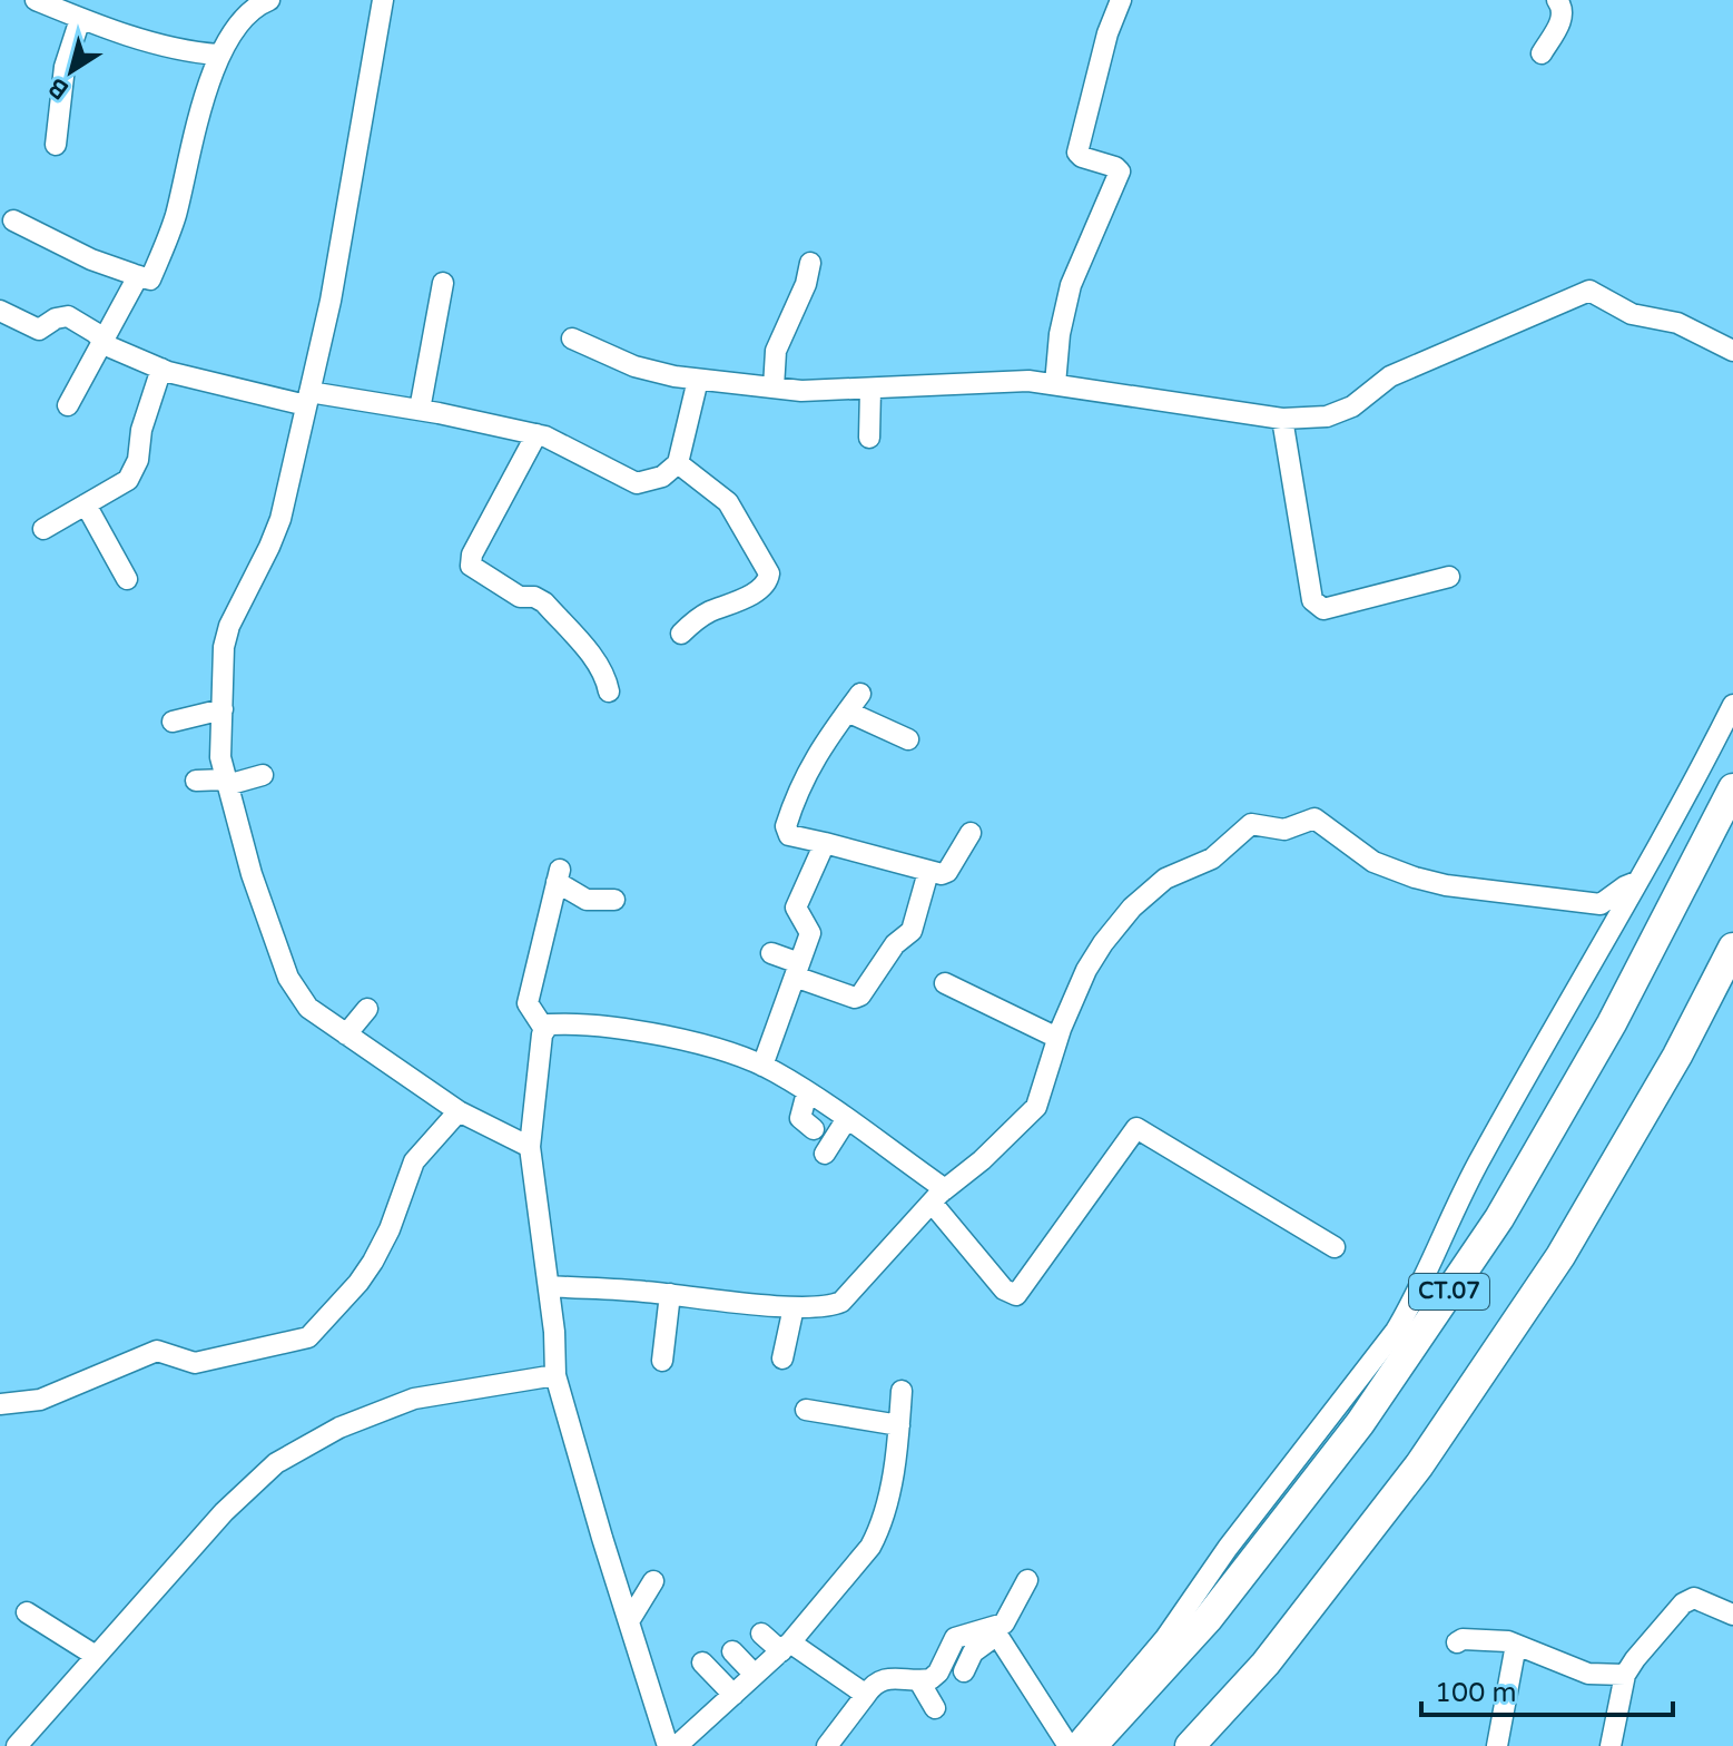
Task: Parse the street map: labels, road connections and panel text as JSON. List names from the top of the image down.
{
  "streets": {
    "highway": ["CT.07"]
  },
  "scale_bar": "100 m",
  "north": "bottom left"
}
